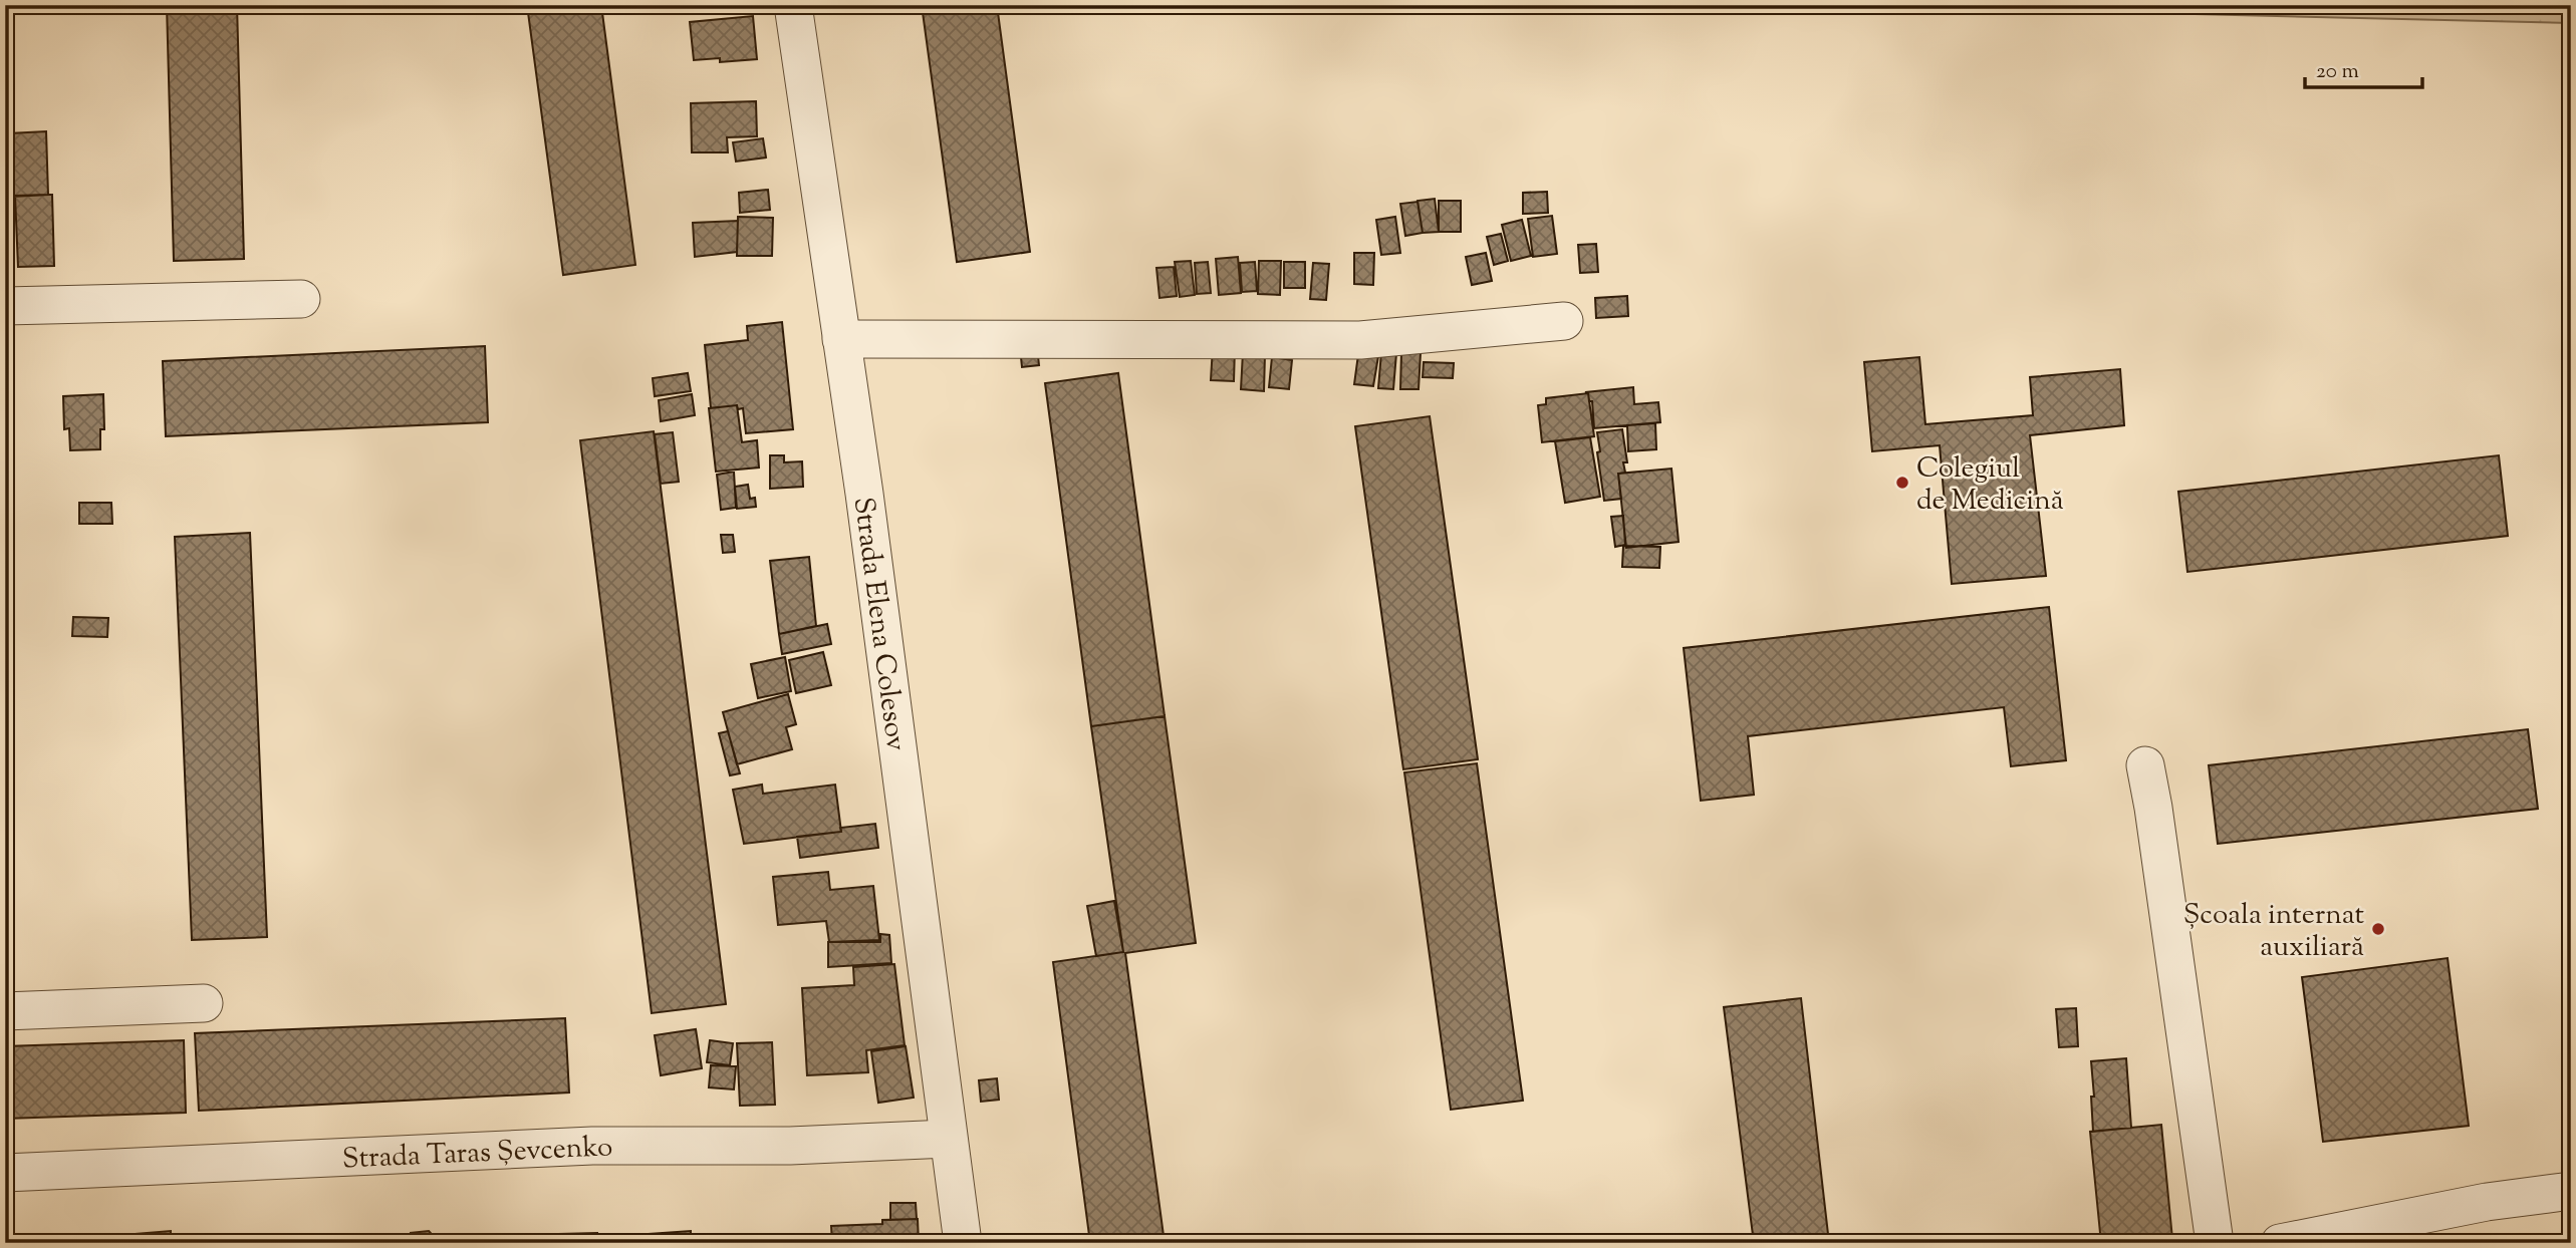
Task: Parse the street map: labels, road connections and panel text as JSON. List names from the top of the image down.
{
  "streets": {
    "street": ["Strada Elena Colesov", "Strada Taras Șevcenko"]
  },
  "crossings": [
    ["Strada Elena Colesov", "Strada Taras Șevcenko"]
  ],
  "places": ["Colegiul de Medicină", "Şcoala internat auxiliară"],
  "scale_bar": "20 m"
}
